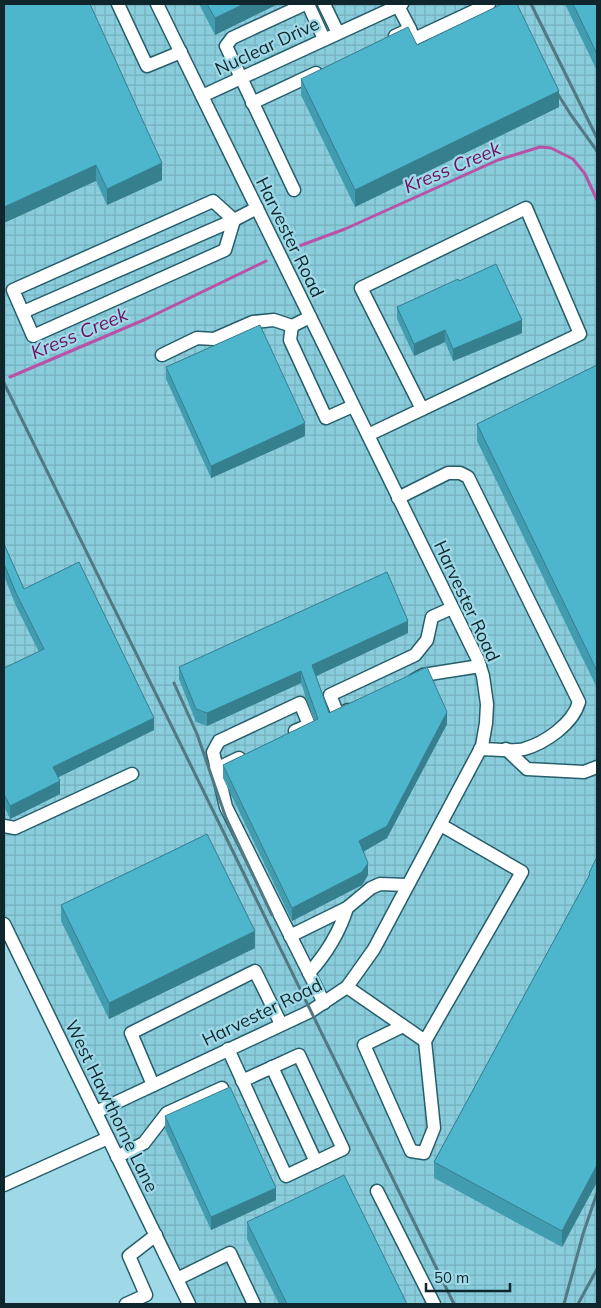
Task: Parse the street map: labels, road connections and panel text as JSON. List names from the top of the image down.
{
  "streets": {
    "street": ["Nuclear Drive", "Harvester Road", "West Hawthorne Lane"]
  },
  "crossings": [
    ["Nuclear Drive", "Harvester Road"],
    ["Harvester Road", "West Hawthorne Lane"]
  ],
  "water": ["Kress Creek"],
  "scale_bar": "50 m"
}
